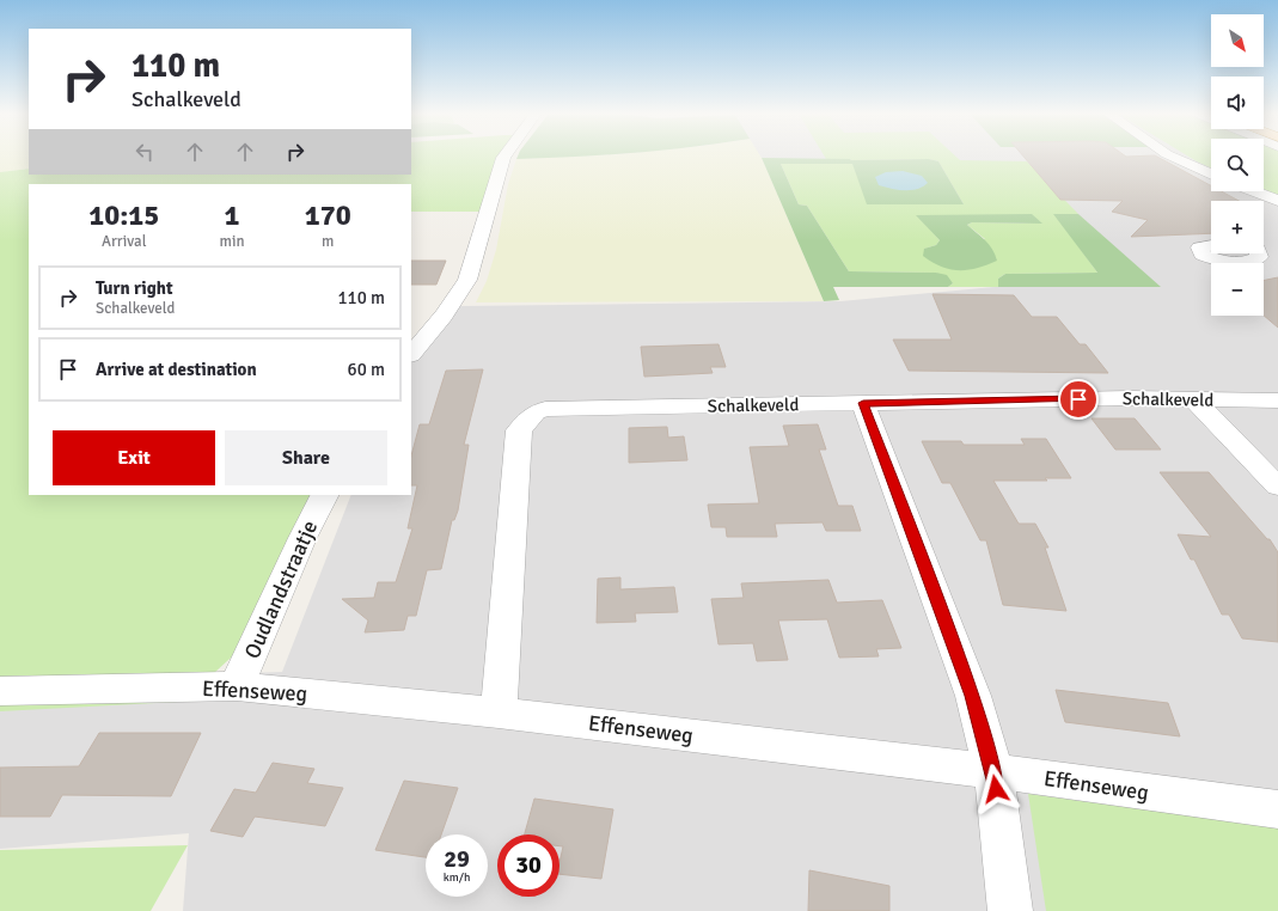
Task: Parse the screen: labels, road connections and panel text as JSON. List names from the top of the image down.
{
  "streets": {
    "street": ["Schalkeveld", "Oudlandstraatje", "Effenseweg"]
  },
  "crossings": [
    ["Schalkeveld", "Effenseweg"],
    ["Oudlandstraatje", "Effenseweg"]
  ],
  "north": "bottom right",
  "page": {
    "map_buttons": ["+", "−"],
    "turn": ["110 m", "Schalkeveld"],
    "eta": [
      "10:15",
      "Arrival",
      "1",
      "min",
      "170",
      "m"
    ],
    "list": [
      {
        "name": "Turn right",
        "note": "Schalkeveld",
        "value": "110 m"
      },
      {
        "name": "Arrive at destination",
        "value": "60 m"
      }
    ],
    "buttons": ["Exit", "Share"],
    "speed": "29 km/h",
    "limit": "30"
  }
}
